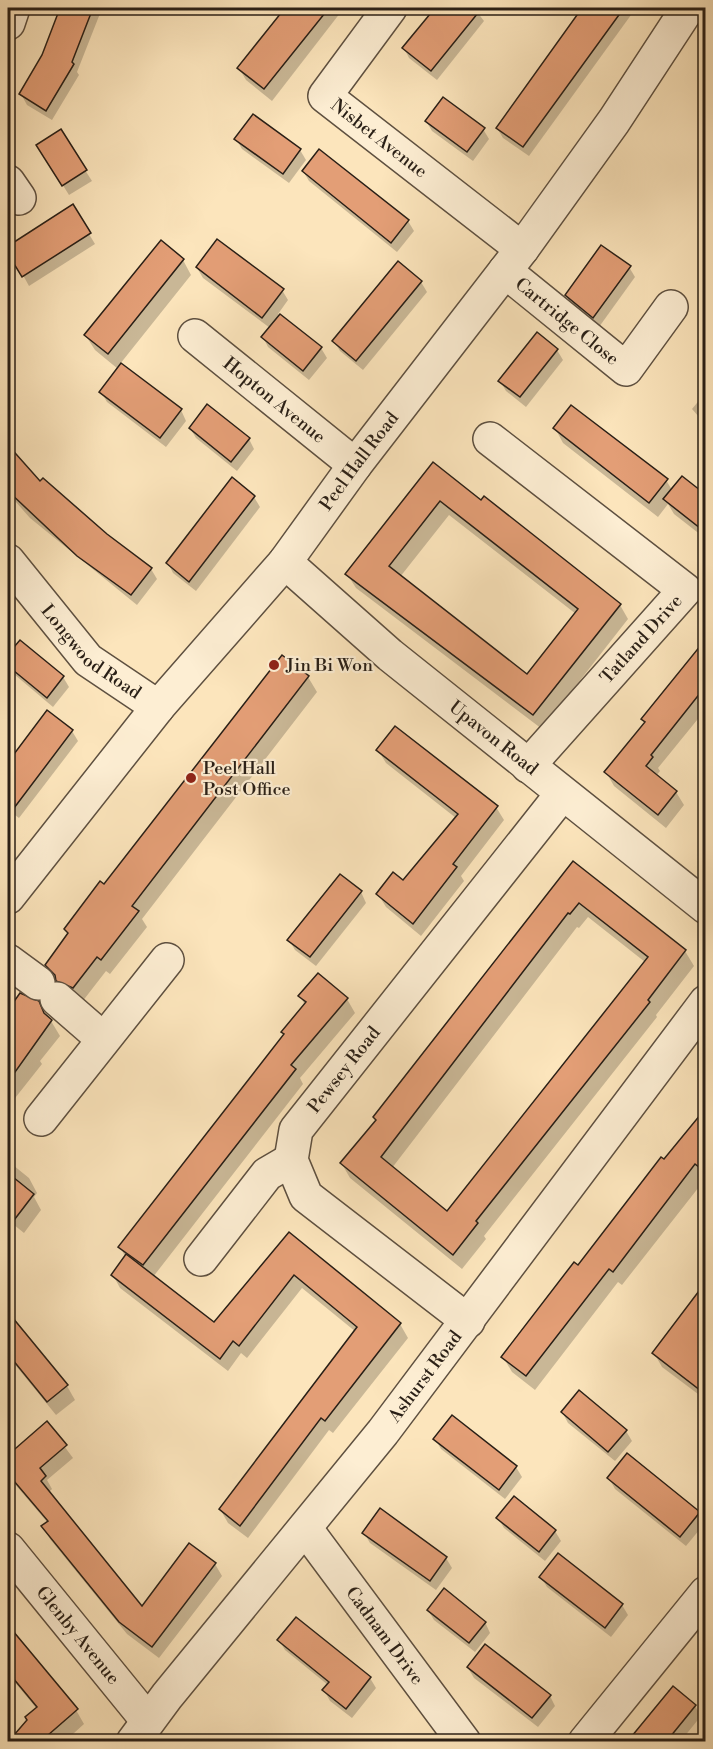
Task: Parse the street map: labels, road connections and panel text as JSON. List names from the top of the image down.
{
  "streets": {
    "street": [
      "Nisbet Avenue",
      "Cartridge Close",
      "Hopton Avenue",
      "Peel Hall Road",
      "Tatland Drive",
      "Longwood Road",
      "Upavon Road",
      "Pewsey Road",
      "Ashurst Road",
      "Glenby Avenue",
      "Cadnam Drive"
    ]
  },
  "crossings": [
    ["Nisbet Avenue", "Cartridge Close"],
    ["Nisbet Avenue", "Peel Hall Road"],
    ["Cartridge Close", "Peel Hall Road"],
    ["Hopton Avenue", "Peel Hall Road"],
    ["Peel Hall Road", "Longwood Road"],
    ["Peel Hall Road", "Upavon Road"],
    ["Tatland Drive", "Upavon Road"],
    ["Upavon Road", "Pewsey Road"],
    ["Ashurst Road", "Glenby Avenue"],
    ["Ashurst Road", "Cadnam Drive"]
  ],
  "places": ["Jin Bi Won", "Peel Hall Post Office"]
}
